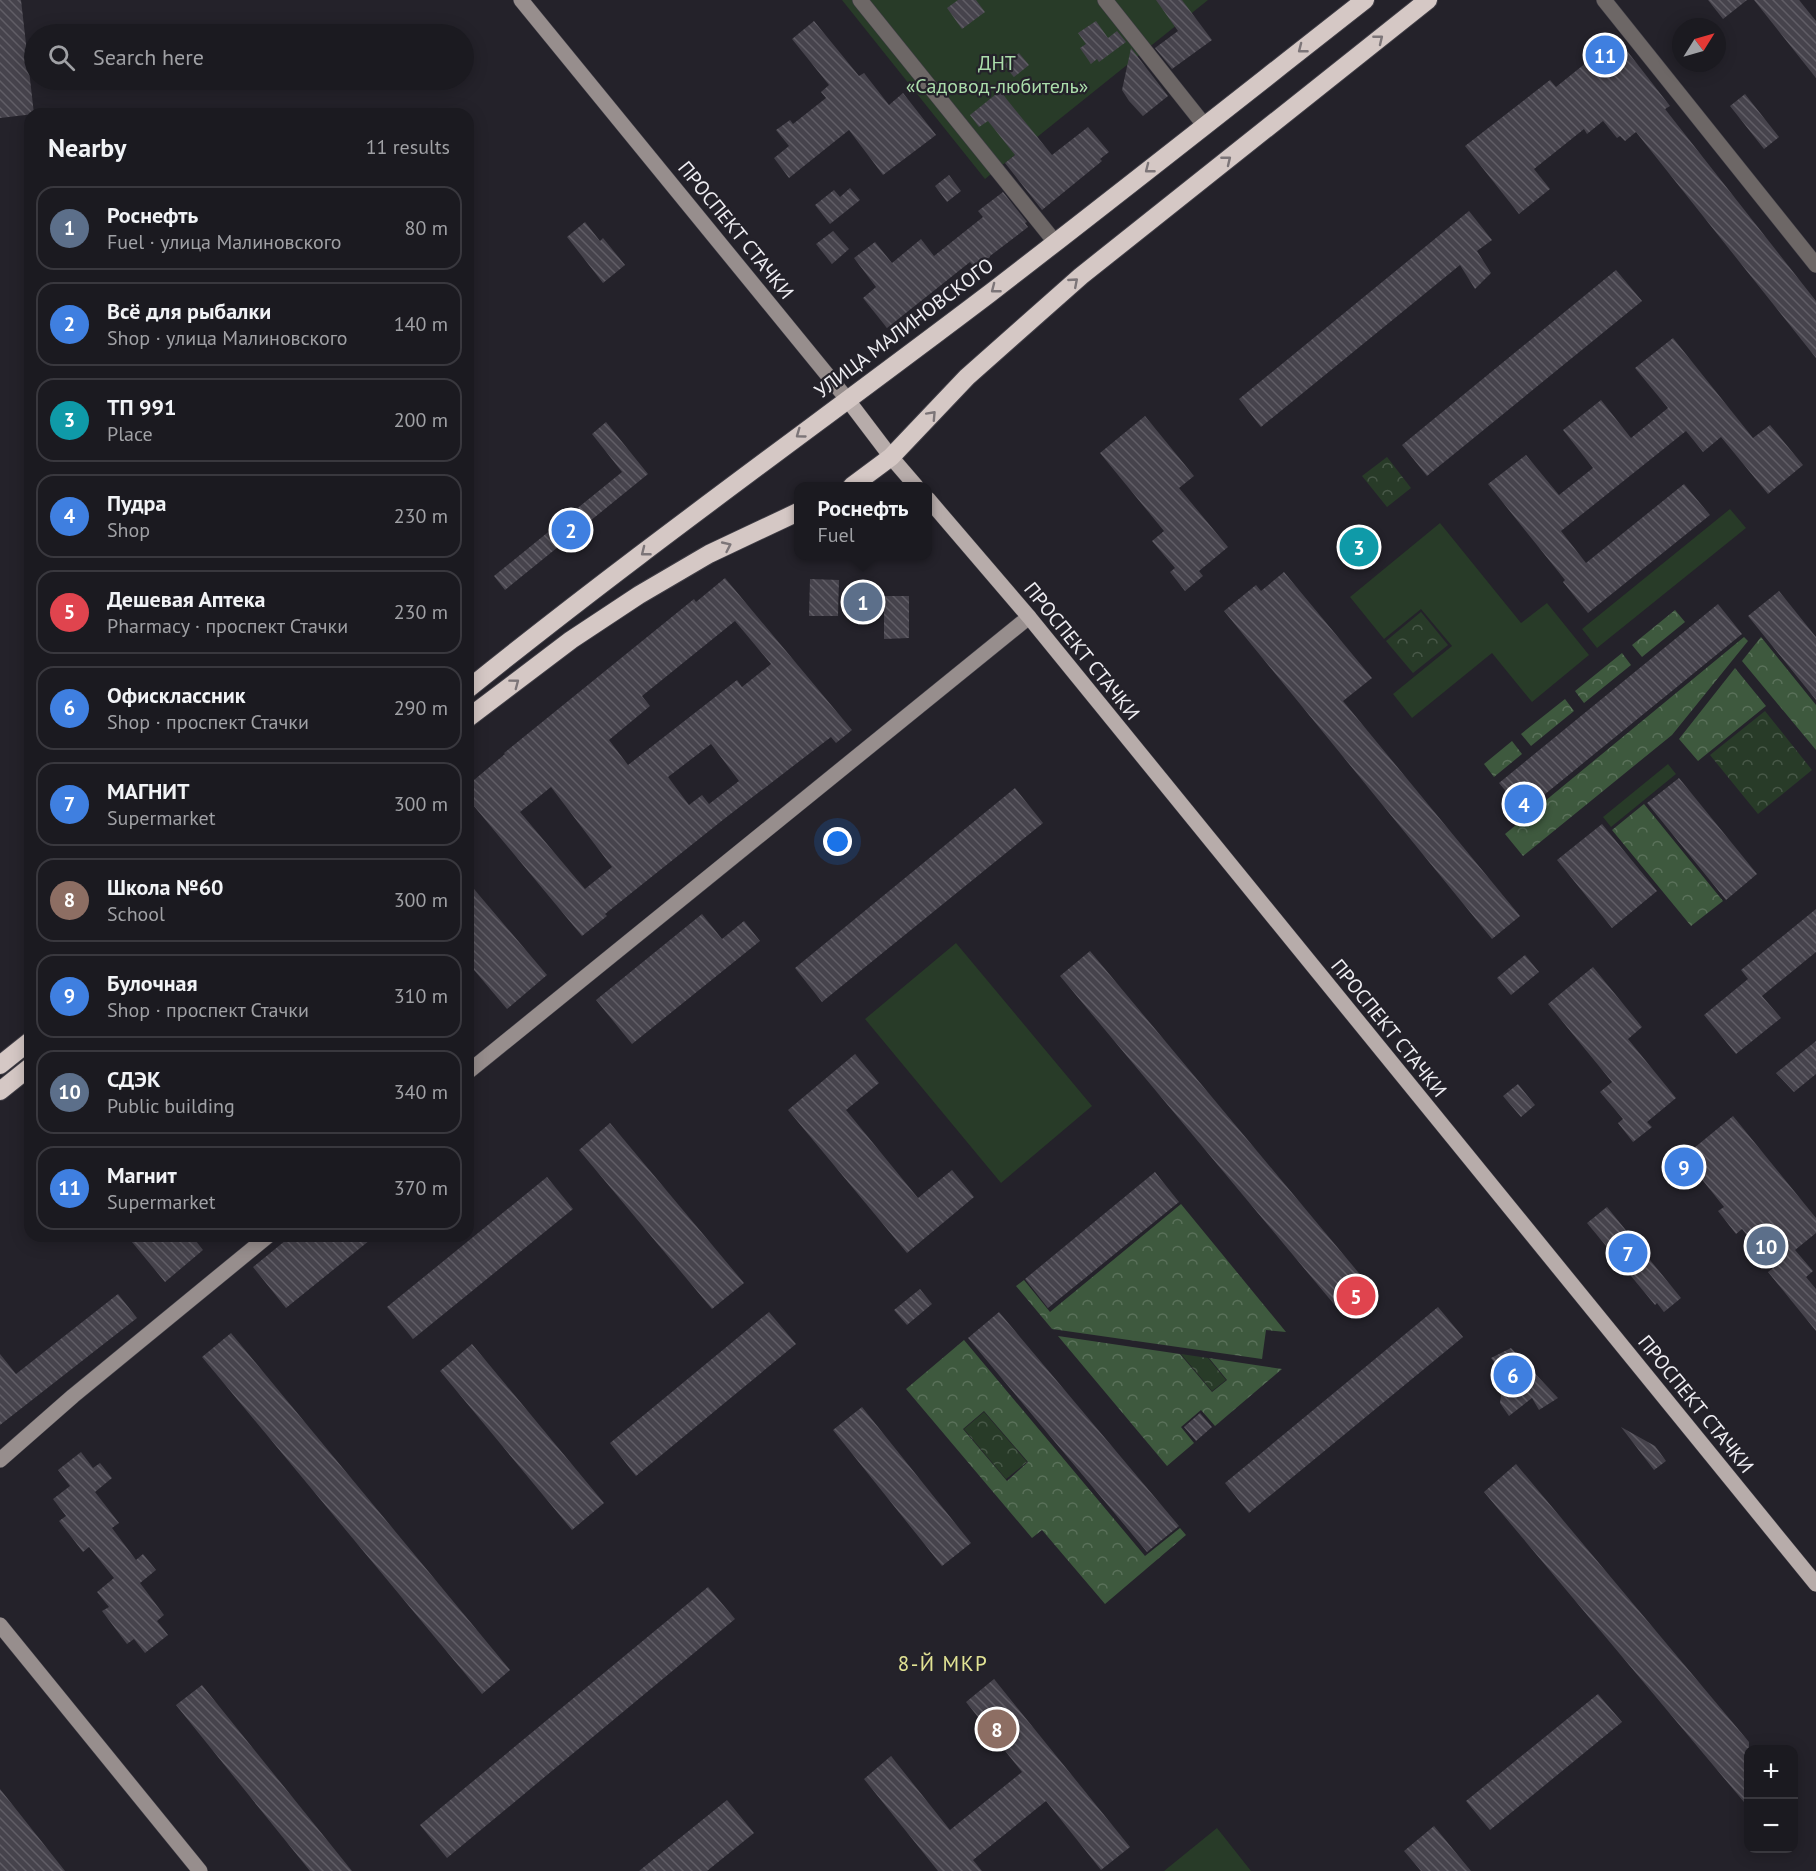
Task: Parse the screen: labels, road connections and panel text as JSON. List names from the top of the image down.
{
  "streets": {
    "highway": ["УЛИЦА МАЛИНОВСКОГО"],
    "main road": ["ПРОСПЕКТ СТАЧКИ"]
  },
  "crossings": [
    ["ПРОСПЕКТ СТАЧКИ", "УЛИЦА МАЛИНОВСКОГО"]
  ],
  "districts": ["8-Й МКР"],
  "parks": ["ДНТ «Садовод-любитель»"],
  "north": "top right",
  "page": {
    "search": "Search here",
    "pins": [
      "11",
      "2",
      "3",
      "1",
      "4",
      "9",
      "10",
      "7",
      "5",
      "6",
      "8"
    ],
    "heading": ["Nearby", "11 results"],
    "list": [
      {
        "mark": "1",
        "name": "Роснефть",
        "note": "Fuel · улица Малиновского",
        "value": "80 m"
      },
      {
        "mark": "2",
        "name": "Всё для рыбалки",
        "note": "Shop · улица Малиновского",
        "value": "140 m"
      },
      {
        "mark": "3",
        "name": "ТП 991",
        "note": "Place",
        "value": "200 m"
      },
      {
        "mark": "4",
        "name": "Пудра",
        "note": "Shop",
        "value": "230 m"
      },
      {
        "mark": "5",
        "name": "Дешевая Аптека",
        "note": "Pharmacy · проспект Стачки",
        "value": "230 m"
      },
      {
        "mark": "6",
        "name": "Офисклассник",
        "note": "Shop · проспект Стачки",
        "value": "290 m"
      },
      {
        "mark": "7",
        "name": "МАГНИТ",
        "note": "Supermarket",
        "value": "300 m"
      },
      {
        "mark": "8",
        "name": "Школа №60",
        "note": "School",
        "value": "300 m"
      },
      {
        "mark": "9",
        "name": "Булочная",
        "note": "Shop · проспект Стачки",
        "value": "310 m"
      },
      {
        "mark": "10",
        "name": "СДЭК",
        "note": "Public building",
        "value": "340 m"
      },
      {
        "mark": "11",
        "name": "Магнит",
        "note": "Supermarket",
        "value": "370 m"
      }
    ],
    "popup": ["Роснефть", "Fuel"],
    "map_buttons": ["+", "−"]
  }
}
